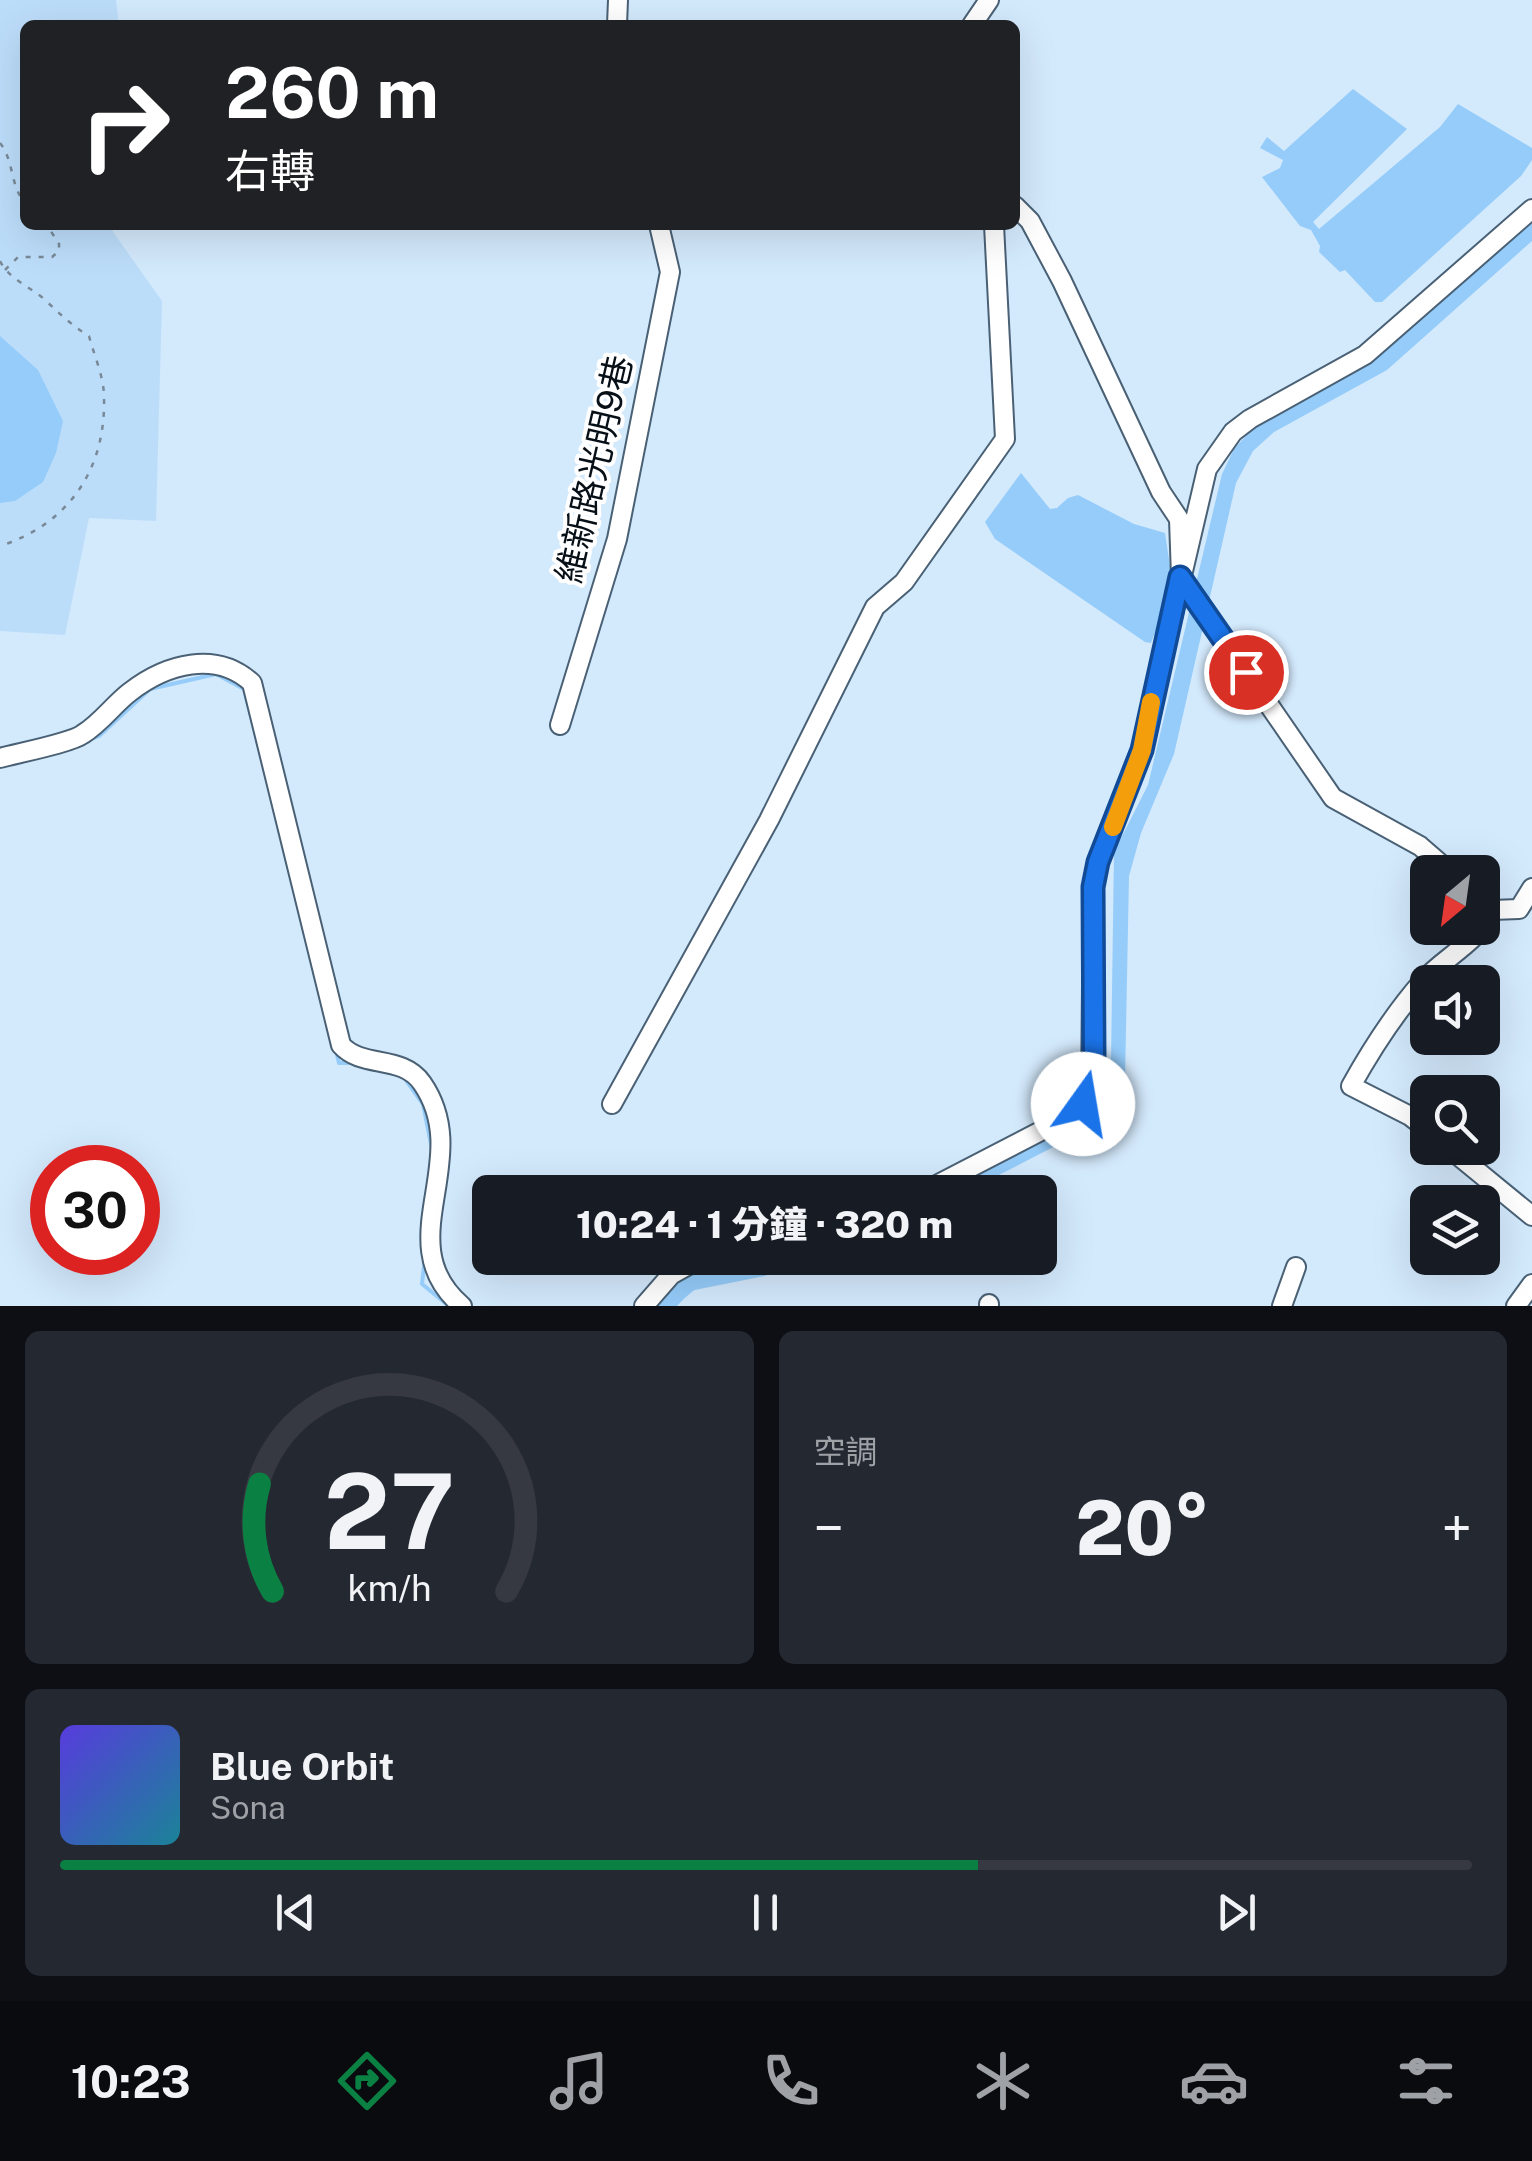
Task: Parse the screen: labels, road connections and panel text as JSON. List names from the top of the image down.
{
  "streets": {
    "street": ["維新路光明9巷"]
  },
  "north": "bottom left",
  "page": {
    "turn": ["260 m", "右轉"],
    "limit": "30",
    "trip": "10:24 · 1 分鐘 · 320 m",
    "tile": "空調",
    "heat": ["−", "20°", "+"],
    "song": ["Blue Orbit", "Sona"],
    "tabs": "10:23",
    "gauge": ["27", "km/h"]
  }
}
